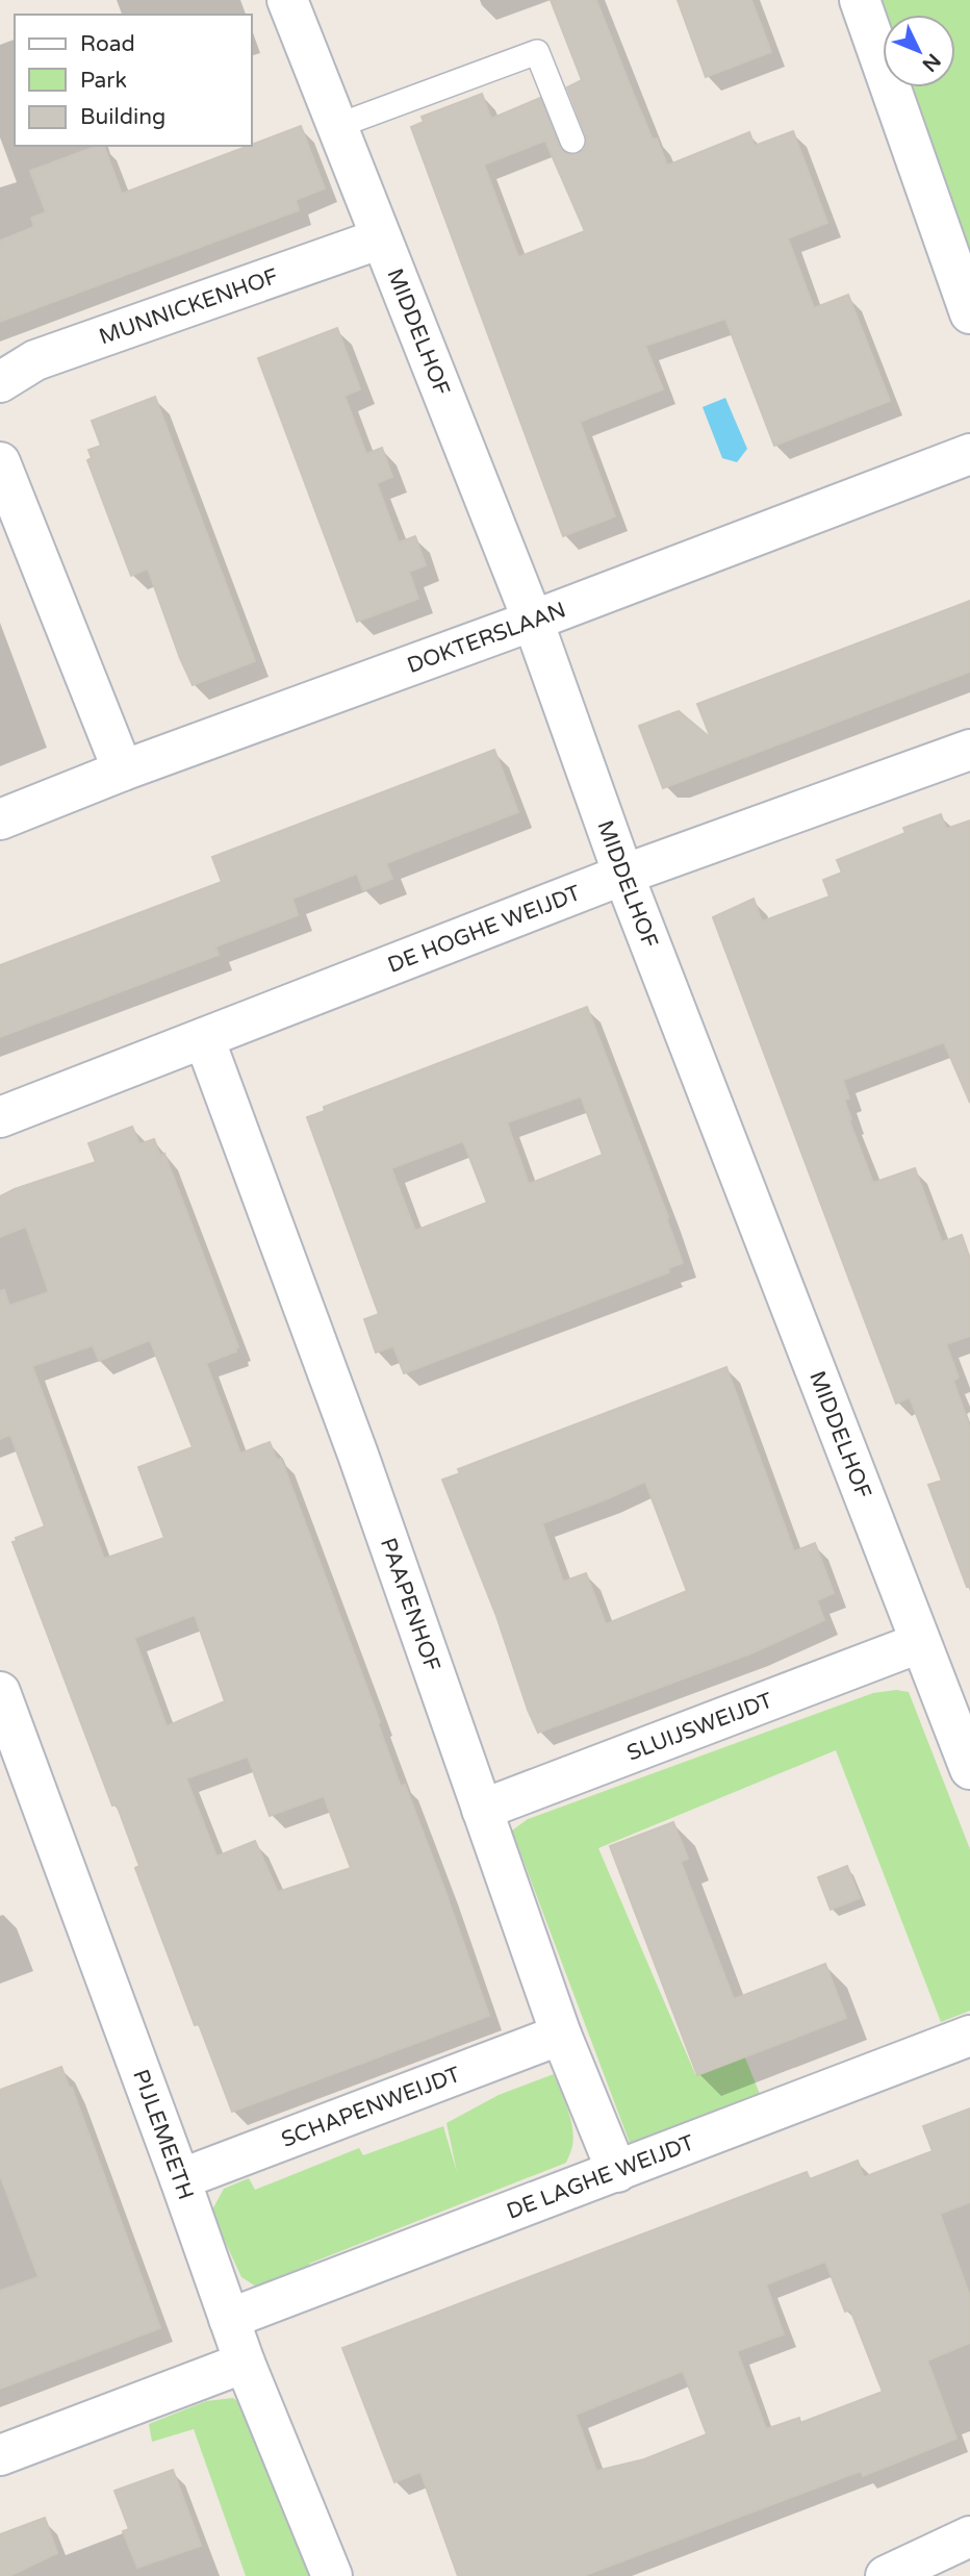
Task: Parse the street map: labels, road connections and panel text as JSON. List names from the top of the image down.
{
  "streets": {
    "street": [
      "MUNNICKENHOF",
      "MIDDELHOF",
      "DOKTERSLAAN",
      "DE HOGHE WEIJDT",
      "PAAPENHOF",
      "SLUIJSWEIJDT",
      "SCHAPENWEIJDT",
      "PIJLEMEETH",
      "DE LAGHE WEIJDT"
    ]
  },
  "crossings": [
    ["MUNNICKENHOF", "MIDDELHOF"],
    ["MIDDELHOF", "DOKTERSLAAN"],
    ["MIDDELHOF", "DE HOGHE WEIJDT"],
    ["MIDDELHOF", "SLUIJSWEIJDT"],
    ["DE HOGHE WEIJDT", "PAAPENHOF"],
    ["PAAPENHOF", "SLUIJSWEIJDT"],
    ["PAAPENHOF", "SCHAPENWEIJDT"],
    ["PAAPENHOF", "DE LAGHE WEIJDT"],
    ["SCHAPENWEIJDT", "PIJLEMEETH"],
    ["PIJLEMEETH", "DE LAGHE WEIJDT"]
  ],
  "legend": ["Road", "Park", "Building"],
  "north": "bottom right"
}
